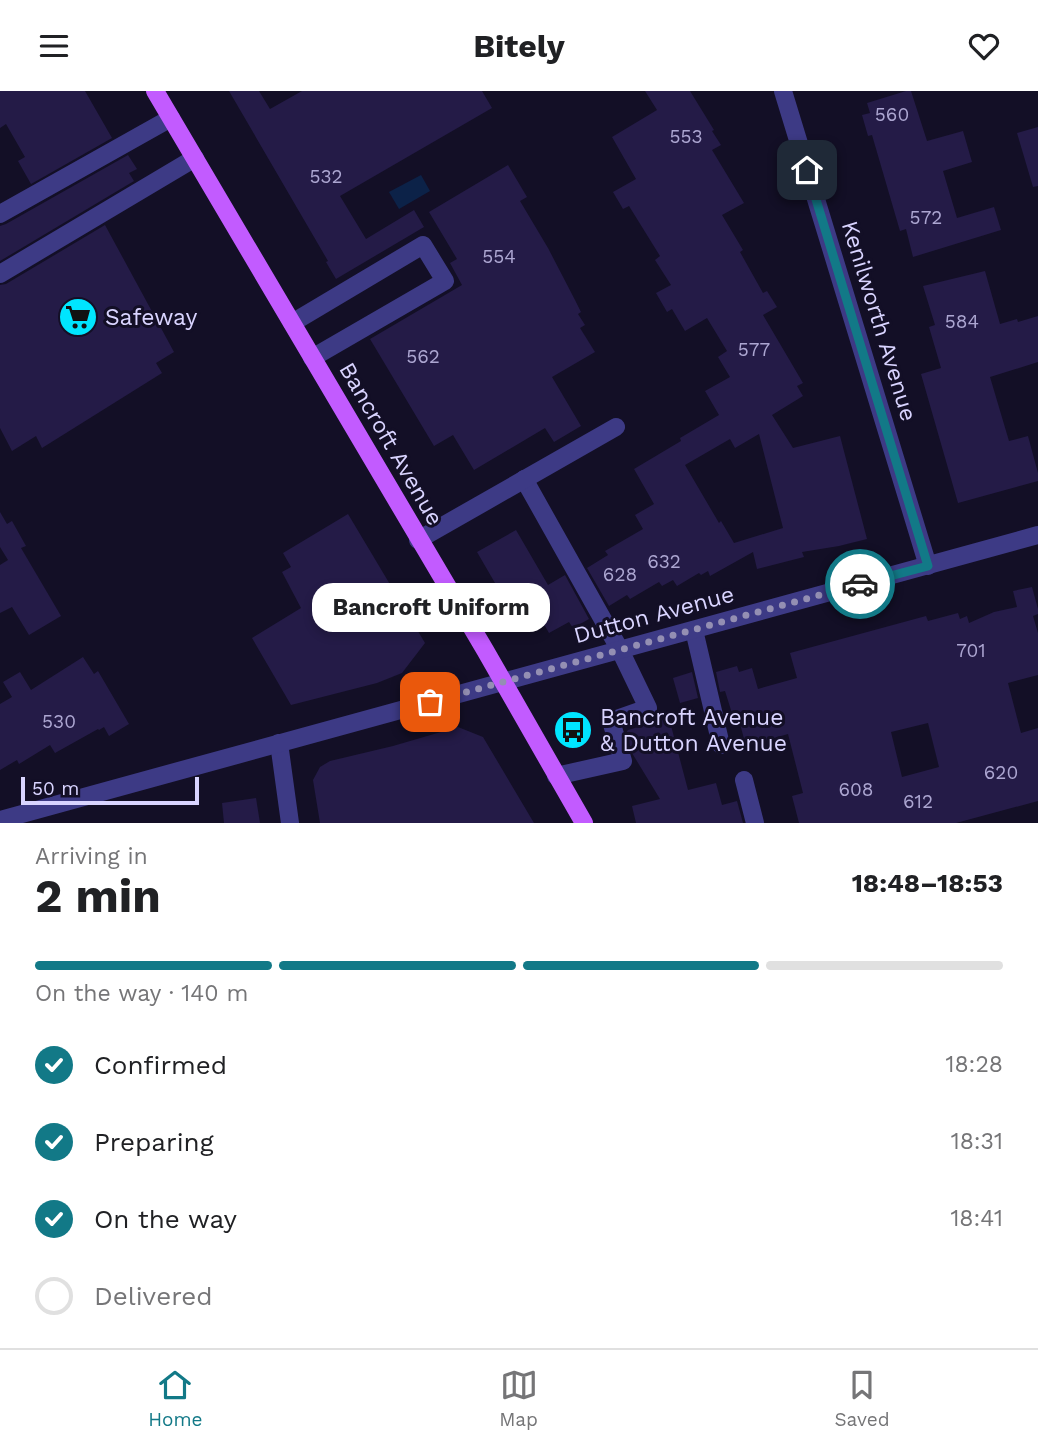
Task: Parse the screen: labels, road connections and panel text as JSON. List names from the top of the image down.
{
  "streets": {
    "main road": ["Bancroft Avenue"],
    "street": ["Kenilworth Avenue", "Dutton Avenue"]
  },
  "crossings": [
    ["Kenilworth Avenue", "Dutton Avenue"],
    ["Bancroft Avenue", "Dutton Avenue"]
  ],
  "places": {
    "supermarket": ["Safeway"],
    "other": ["Bancroft Uniform"],
    "bus stop": ["Bancroft Avenue & Dutton Avenue"]
  },
  "house_numbers": [
    "560",
    "553",
    "532",
    "572",
    "554",
    "584",
    "577",
    "562",
    "632",
    "628",
    "701",
    "530",
    "620",
    "608",
    "612"
  ],
  "scale_bar": "50 m",
  "page": {
    "header": "Bitely",
    "bubble": "Bancroft Uniform",
    "scale": "50 m",
    "heading": ["2 min", "Arriving in", "18:48–18:53"],
    "bar": "On the way · 140 m",
    "list": [
      ["Confirmed", "18:28"],
      ["Preparing", "18:31"],
      ["On the way", "18:41"],
      "Delivered"
    ],
    "tabs": ["Home", "Map", "Saved"]
  }
}
